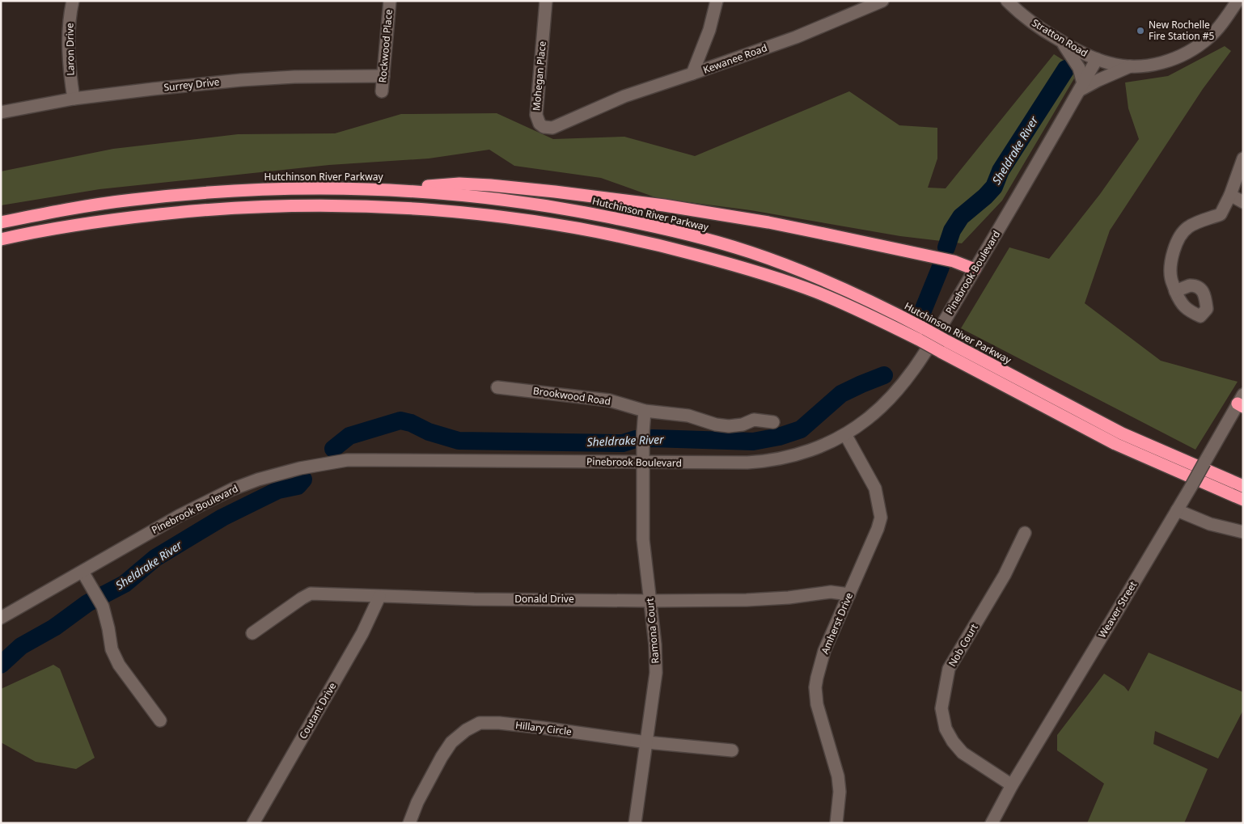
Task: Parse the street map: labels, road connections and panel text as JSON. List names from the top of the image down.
{
  "streets": {
    "highway": ["Hutchinson River Parkway"],
    "street": [
      "Stratton Road",
      "Rockwood Place",
      "Laron Drive",
      "Kewanee Road",
      "Mohegan Place",
      "Surrey Drive",
      "Pinebrook Boulevard",
      "Brookwood Road",
      "Donald Drive",
      "Weaver Street",
      "Amherst Drive",
      "Ramona Court",
      "Nob Court",
      "Coutant Drive",
      "Hillary Circle"
    ]
  },
  "crossings": [
    ["Stratton Road", "Pinebrook Boulevard"],
    ["Rockwood Place", "Surrey Drive"],
    ["Laron Drive", "Surrey Drive"],
    ["Kewanee Road", "Mohegan Place"],
    ["Pinebrook Boulevard", "Amherst Drive"],
    ["Pinebrook Boulevard", "Ramona Court"],
    ["Donald Drive", "Amherst Drive"],
    ["Donald Drive", "Ramona Court"],
    ["Donald Drive", "Coutant Drive"],
    ["Weaver Street", "Nob Court"],
    ["Ramona Court", "Hillary Circle"]
  ],
  "water": ["Sheldrake River"],
  "places": ["New Rochelle Fire Station #5"]
}
